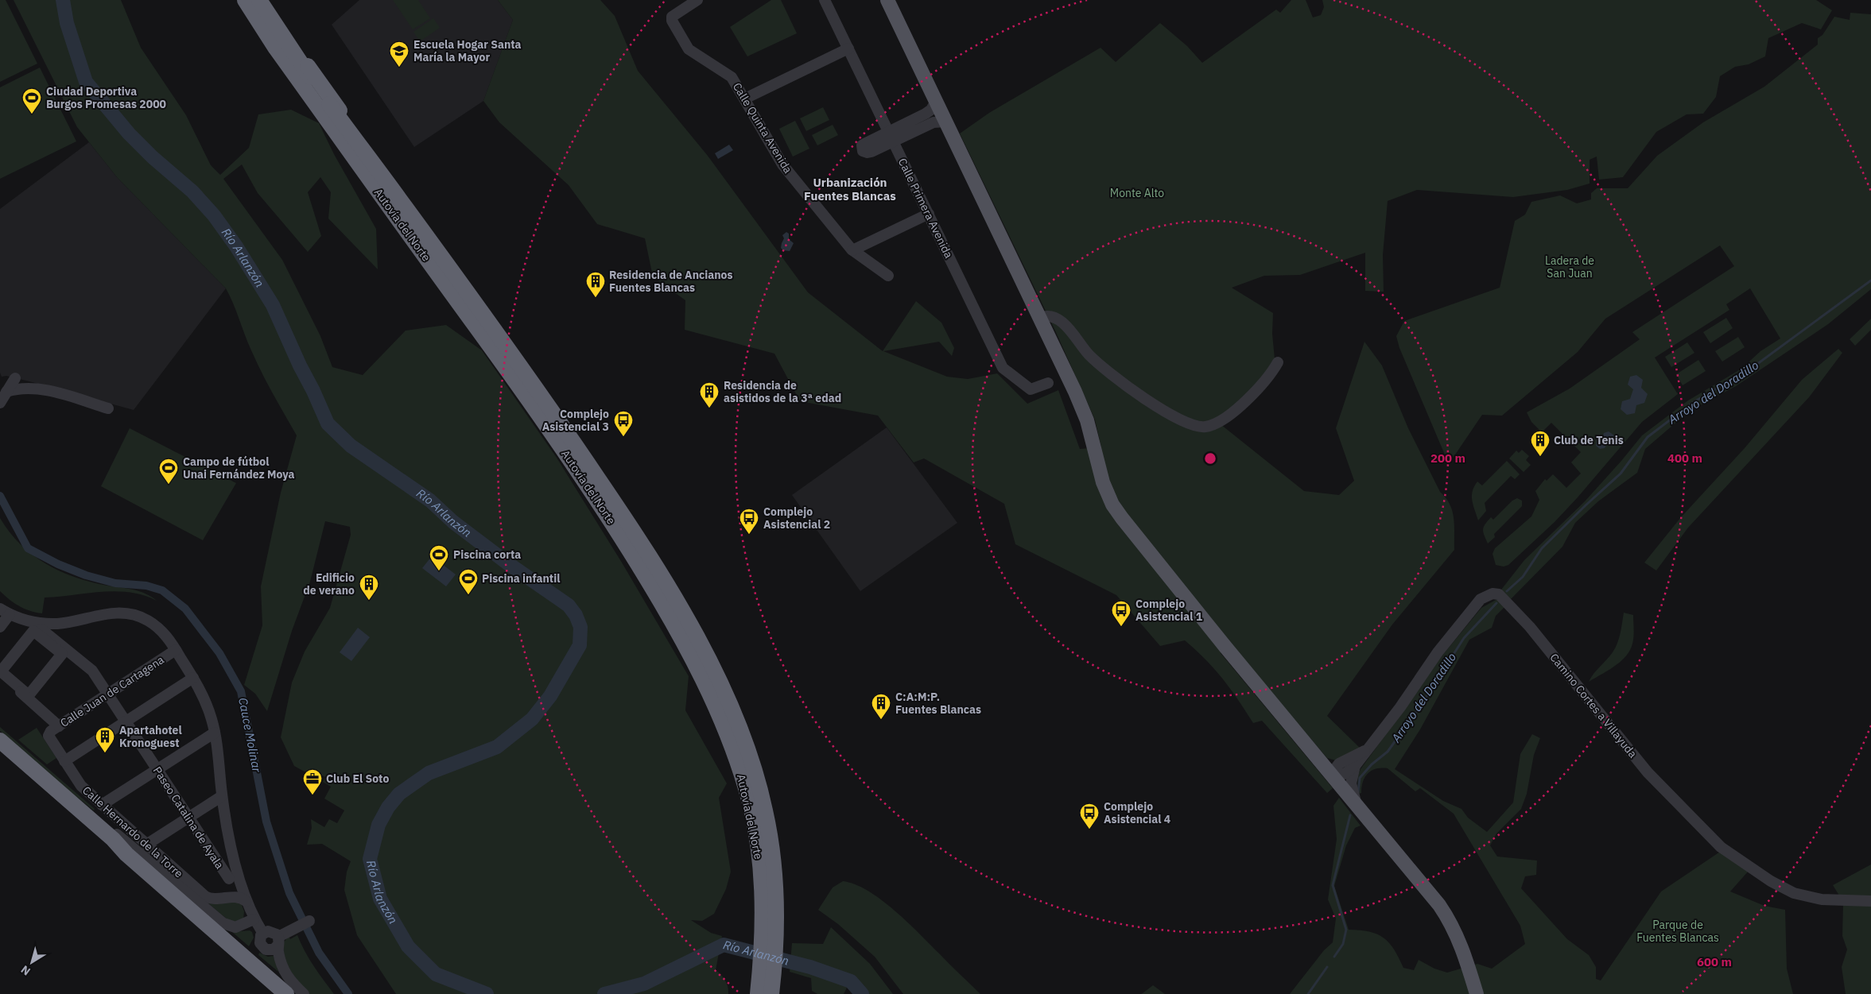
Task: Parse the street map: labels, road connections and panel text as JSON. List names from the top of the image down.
{
  "streets": {
    "highway": ["Autovía del Norte"],
    "street": [
      "Calle Quinta Avenida",
      "Calle Primera Avenida",
      "Calle Juan de Cartagena",
      "Camino Cortes a Villayuda",
      "Paseo Catalina de Ayala",
      "Calle Hernardo de la Torre"
    ]
  },
  "crossings": [
    ["Calle Juan de Cartagena", "Paseo Catalina de Ayala"],
    ["Calle Juan de Cartagena", "Calle Hernardo de la Torre"]
  ],
  "districts": ["Urbanización Fuentes Blancas"],
  "water": ["Río Arlanzón", "Arroyo del Doradillo", "Cauce Molinar"],
  "parks": ["Monte Alto", "Ladera de San Juan", "Parque de Fuentes Blancas"],
  "places": {
    "school or university": ["Escuela Hogar Santa María la Mayor"],
    "sports": [
      "Ciudad Deportiva Burgos Promesas 2000",
      "Campo de fútbol Unai Fernández Moya",
      "Piscina corta",
      "Piscina infantil"
    ],
    "building": [
      "Residencia de Ancianos Fuentes Blancas",
      "Residencia de asistidos de la 3ª edad",
      "Club de Tenis",
      "Edificio de verano",
      "C:A:M:P. Fuentes Blancas",
      "Apartahotel Kronoguest"
    ],
    "bus stop": [
      "Complejo Asistencial 3",
      "Complejo Asistencial 2",
      "Complejo Asistencial 1",
      "Complejo Asistencial 4"
    ],
    "office": ["Club El Soto"]
  },
  "north": "bottom left",
  "rings": ["200 m", "400 m", "600 m"]
}
